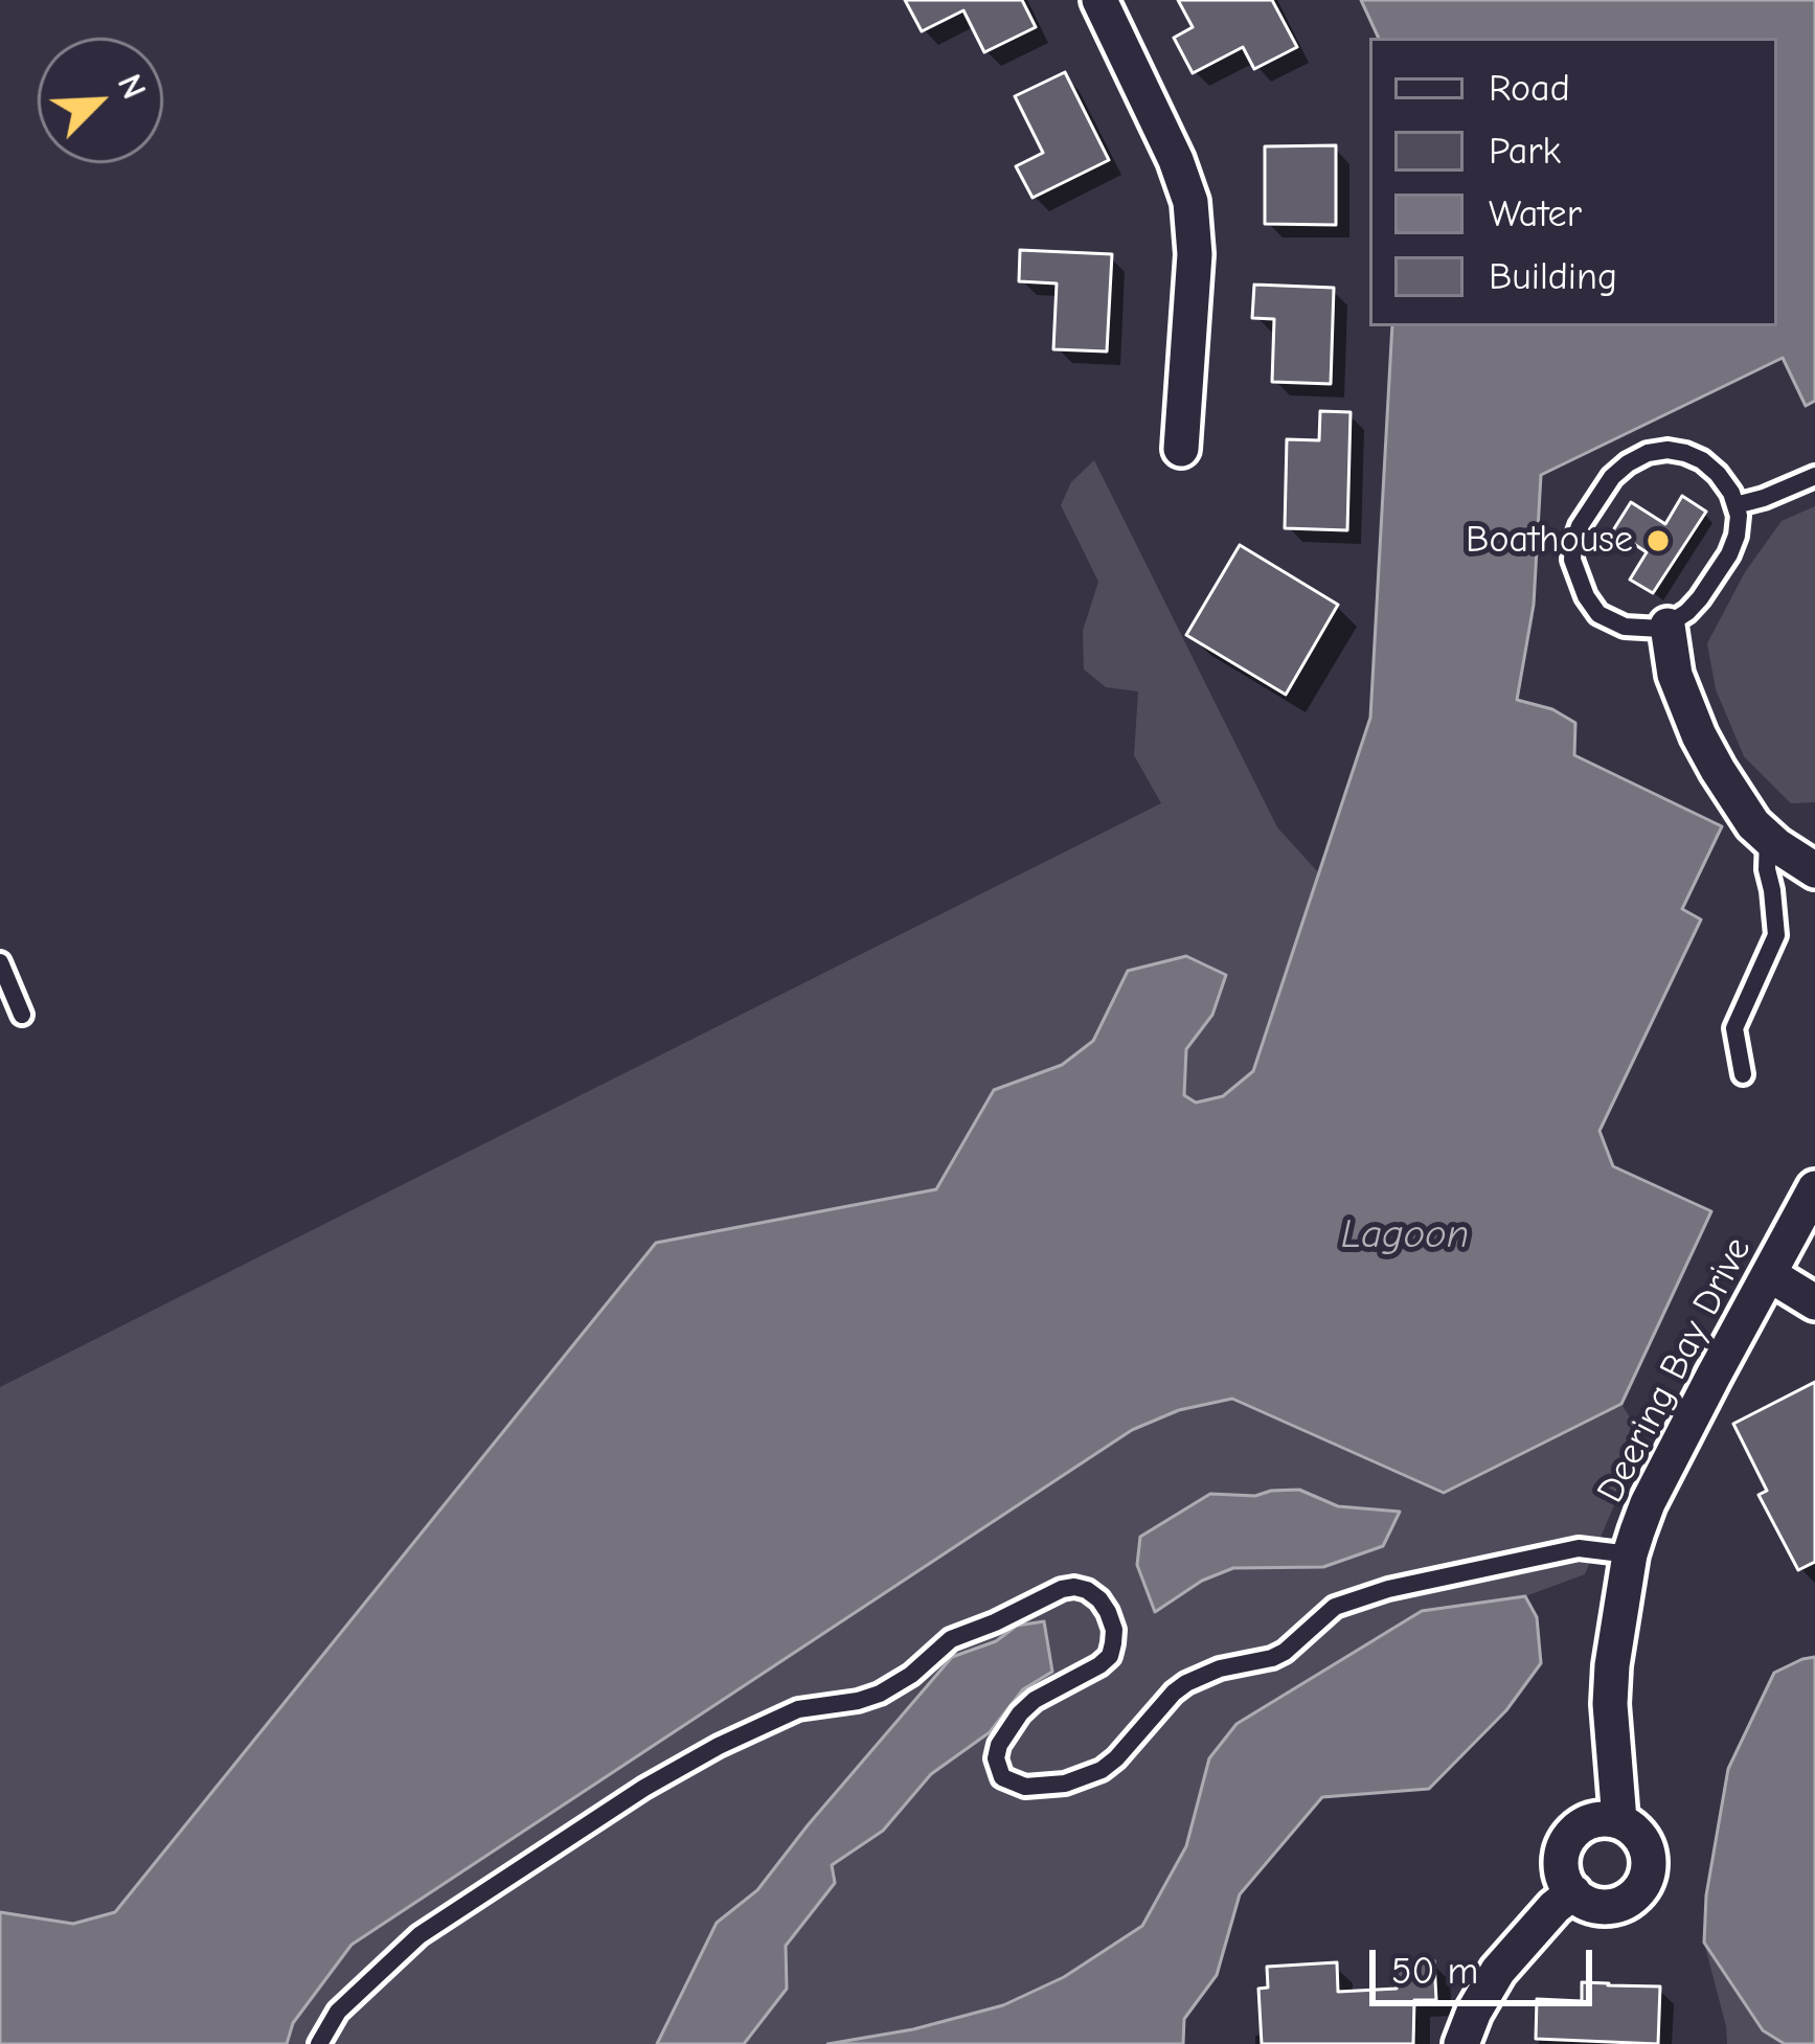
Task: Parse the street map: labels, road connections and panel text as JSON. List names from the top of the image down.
{
  "streets": {
    "street": ["Deering Bay Drive"]
  },
  "water": ["Lagoon"],
  "places": ["Boathouse"],
  "legend": [
    "Road",
    "Park",
    "Water",
    "Building"
  ],
  "scale_bar": "50 m",
  "north": "top right"
}
